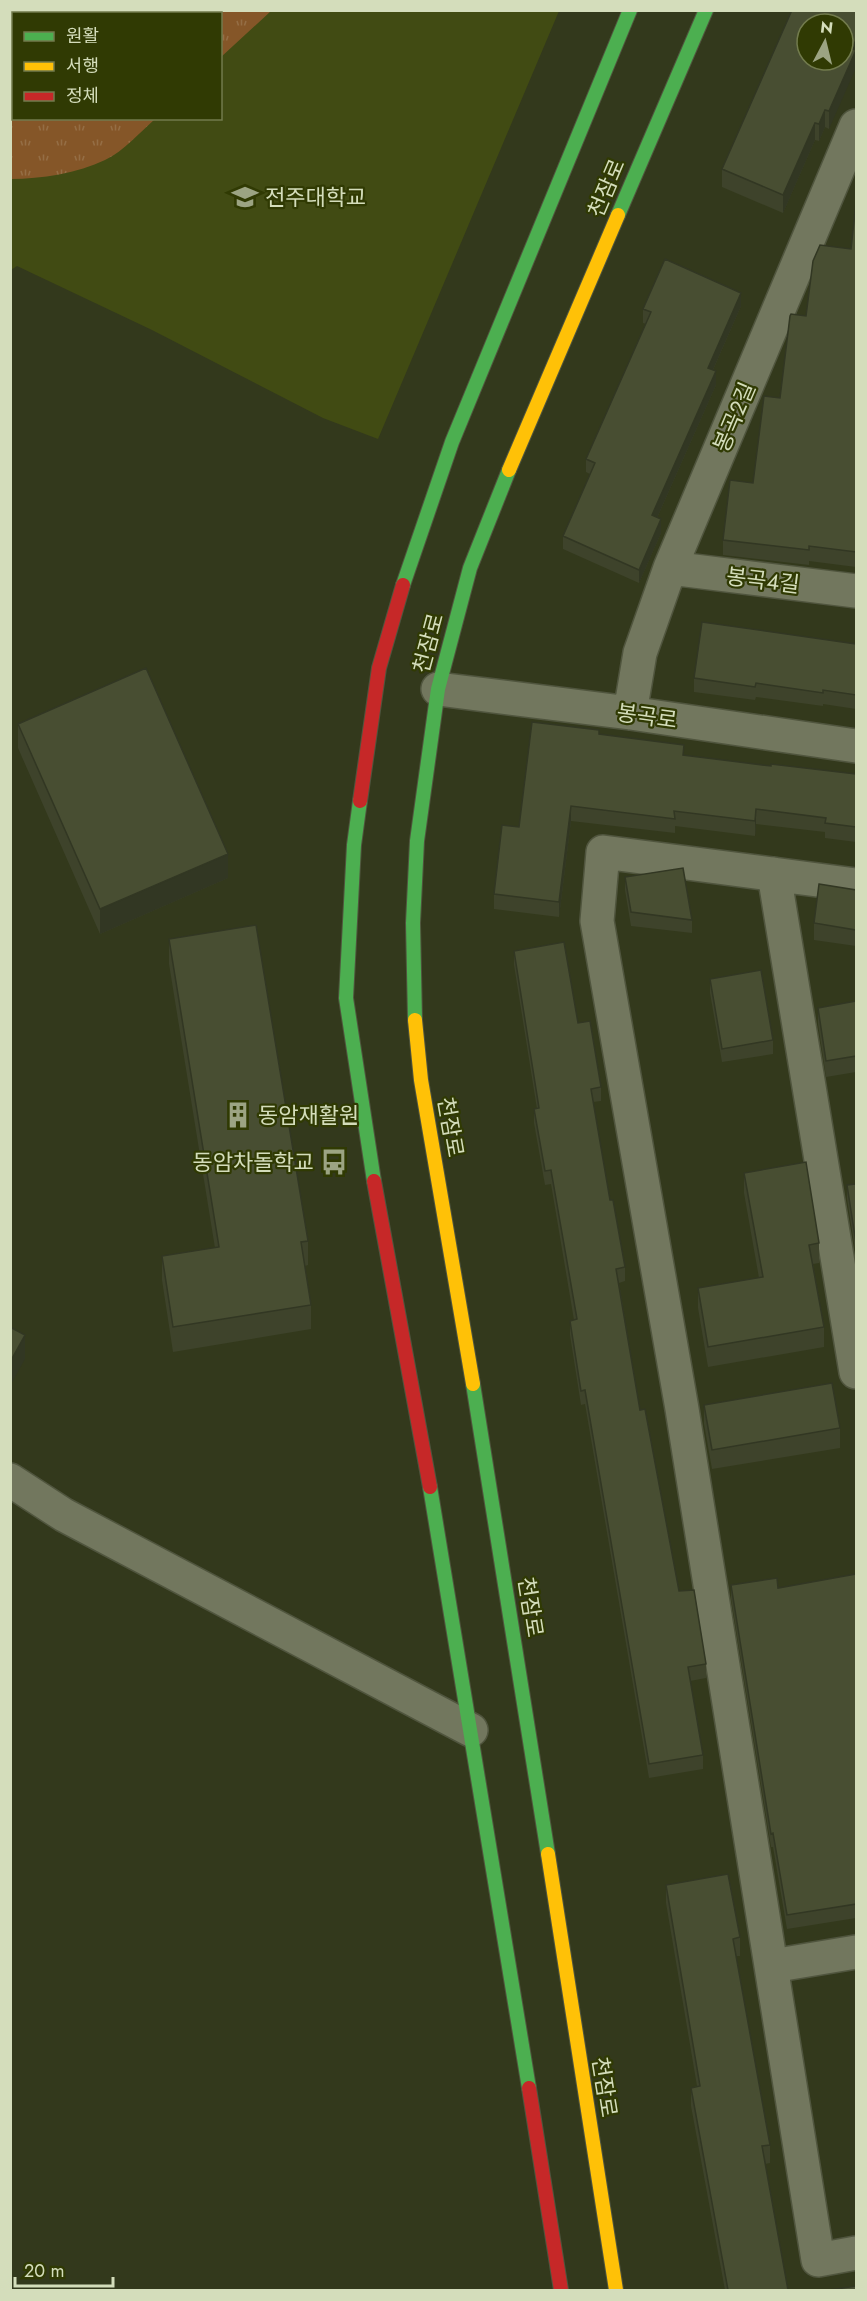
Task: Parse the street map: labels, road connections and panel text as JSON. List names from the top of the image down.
{
  "streets": {
    "street": [
      "천잠로",
      "봉곡2길",
      "봉곡4길",
      "봉곡로"
    ]
  },
  "crossings": [
    ["천잠로", "봉곡로"],
    ["봉곡2길", "봉곡4길"],
    ["봉곡2길", "봉곡로"]
  ],
  "places": {
    "school or university": ["전주대학교"],
    "building": ["동암재활원"],
    "bus stop": ["동암차돌학교"]
  },
  "legend": ["원활", "서행", "정체"],
  "scale_bar": "20 m",
  "north": "top"
}
